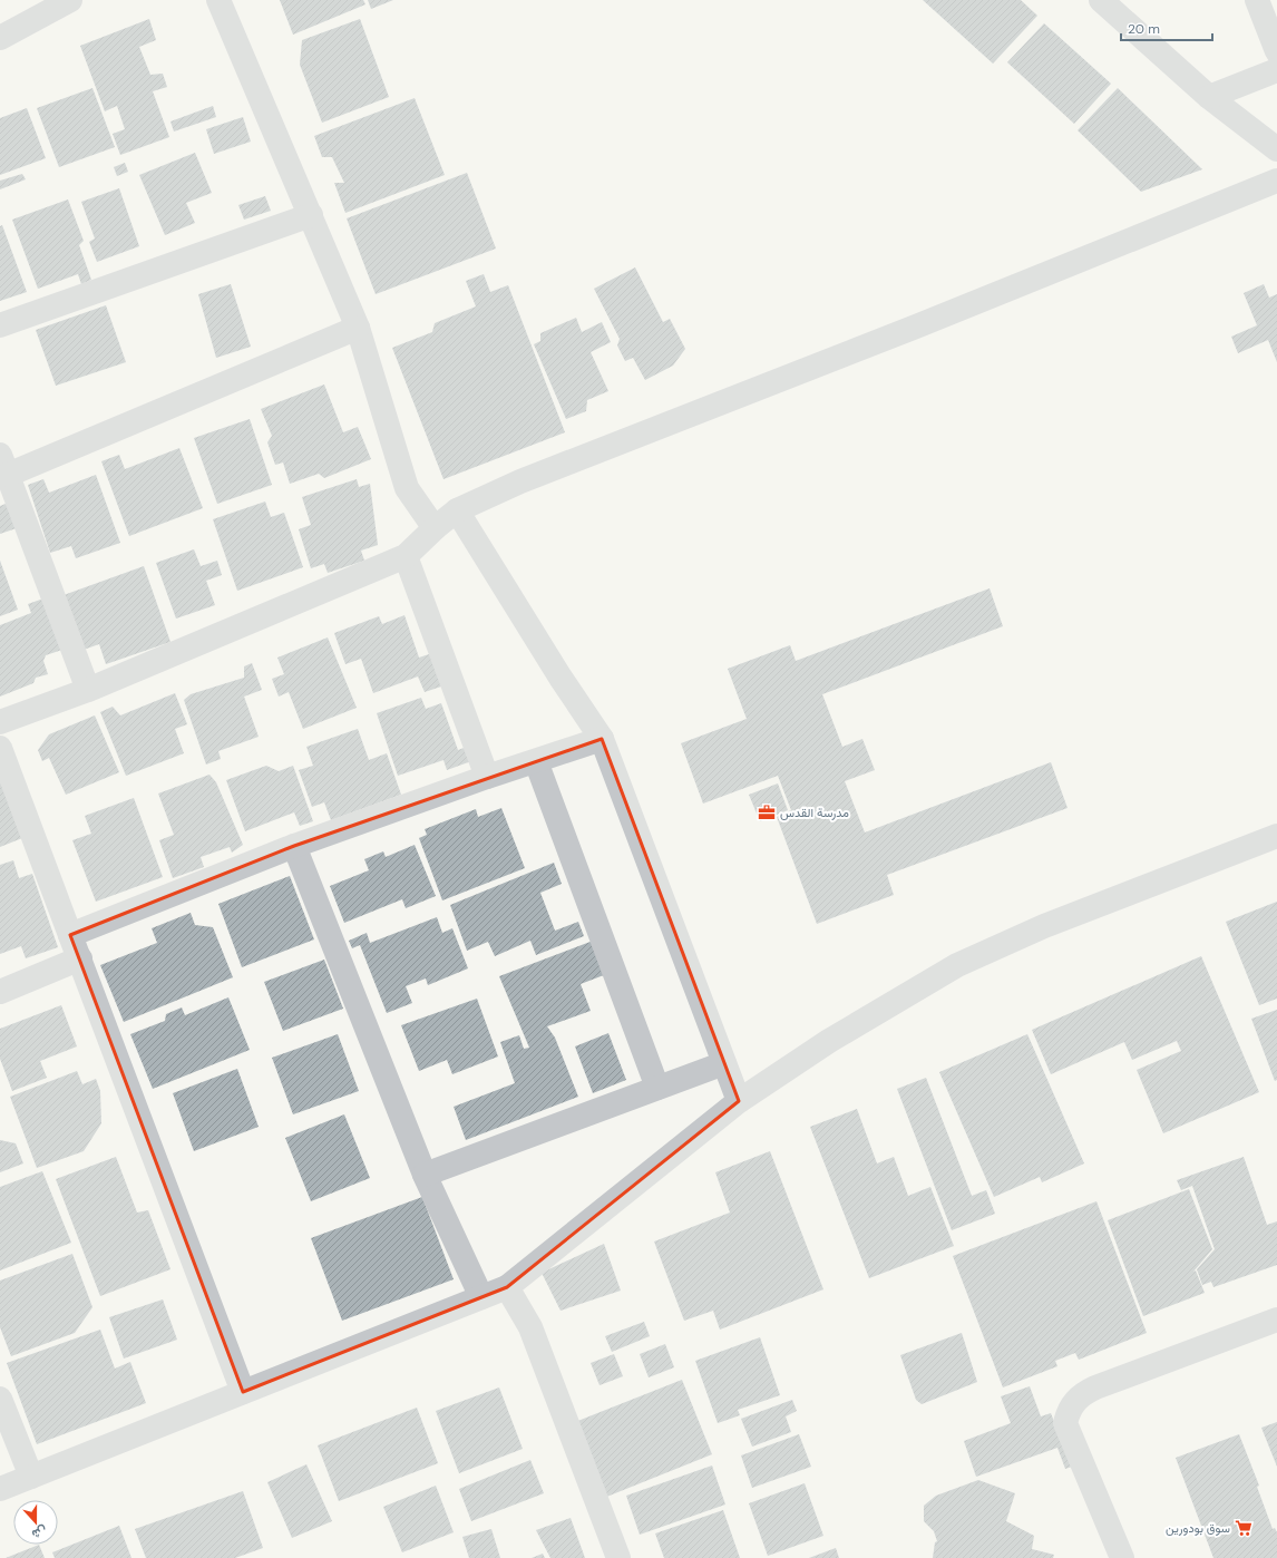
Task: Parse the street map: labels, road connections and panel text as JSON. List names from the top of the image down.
{
  "places": {
    "office": ["مدرسة القدس"],
    "supermarket": ["سوق بودورين"]
  },
  "scale_bar": "20 m",
  "north": "bottom"
}
